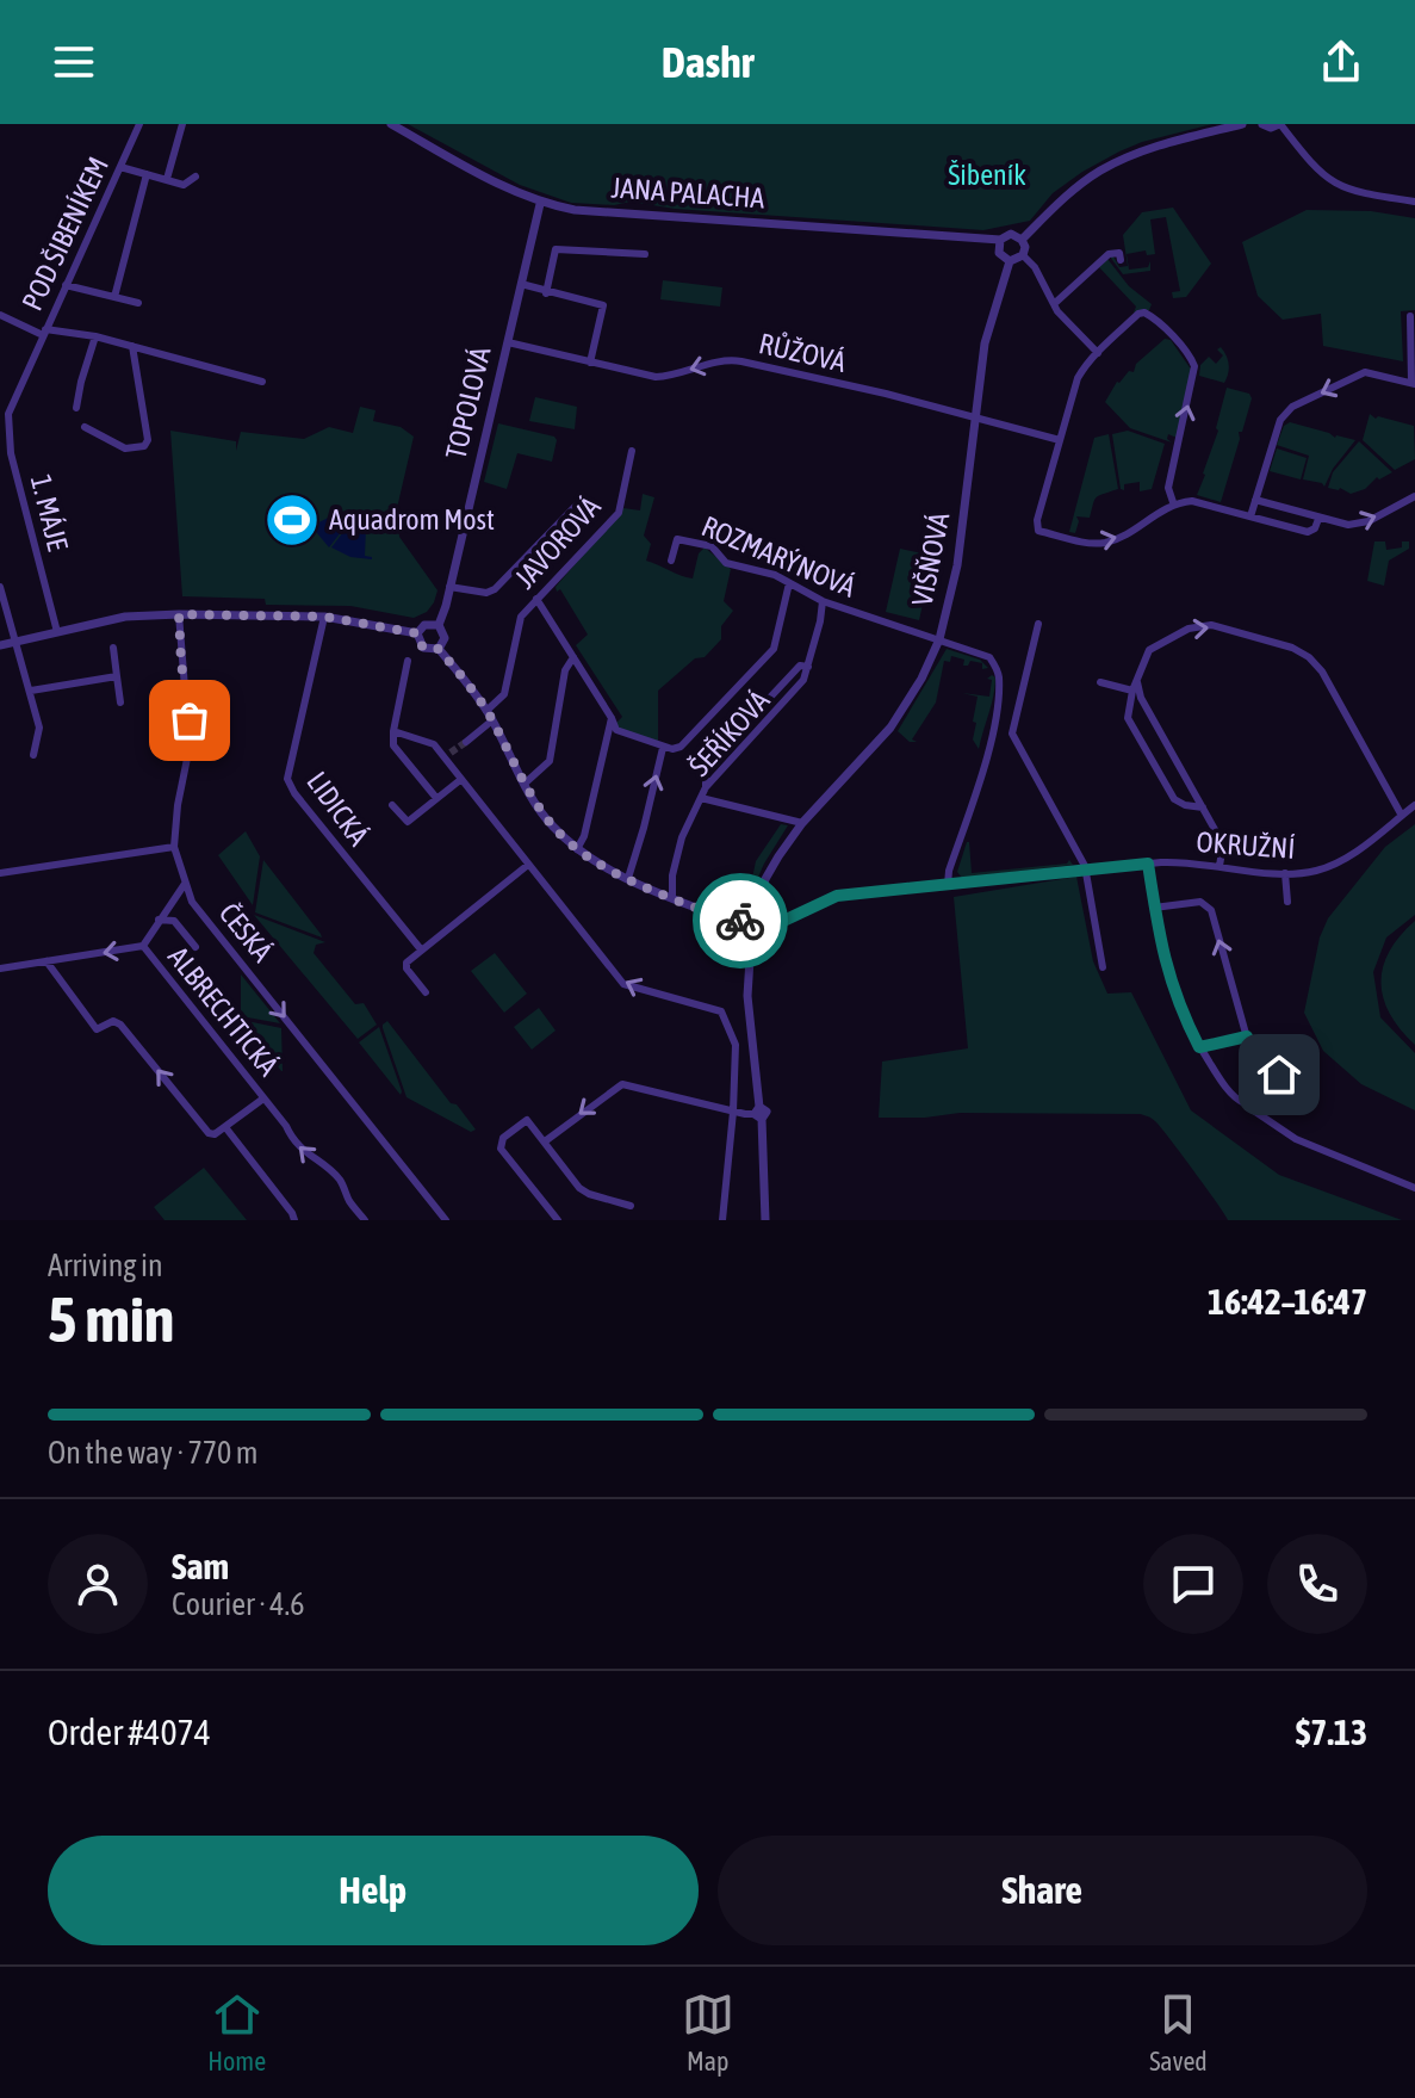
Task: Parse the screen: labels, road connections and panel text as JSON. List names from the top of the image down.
{
  "streets": {
    "street": [
      "JANA PALACHA",
      "POD ŠIBENÍKEM",
      "RŮŽOVÁ",
      "TOPOLOVÁ",
      "1. MÁJE",
      "JAVOROVÁ",
      "ROZMARÝNOVÁ",
      "VIŠŇOVÁ",
      "ŠEŘÍKOVÁ",
      "LIDICKÁ",
      "OKRUŽNÍ",
      "ČESKÁ",
      "ALBRECHTICKÁ"
    ]
  },
  "crossings": [
    ["JANA PALACHA", "TOPOLOVÁ"],
    ["JANA PALACHA", "VIŠŇOVÁ"],
    ["POD ŠIBENÍKEM", "1. MÁJE"],
    ["RŮŽOVÁ", "TOPOLOVÁ"],
    ["RŮŽOVÁ", "VIŠŇOVÁ"],
    ["ROZMARÝNOVÁ", "VIŠŇOVÁ"],
    ["ROZMARÝNOVÁ", "ŠEŘÍKOVÁ"],
    ["VIŠŇOVÁ", "OKRUŽNÍ"]
  ],
  "one_way": ["RŮŽOVÁ", "ČESKÁ"],
  "parks": ["Šibeník"],
  "places": {
    "sports": ["Aquadrom Most"]
  },
  "page": {
    "header": "Dashr",
    "heading": ["5 min", "Arriving in", "16:42–16:47"],
    "panel": [
      "Sam",
      "Courier · 4.6",
      "Order #4074",
      "$7.13"
    ],
    "bar": "On the way · 770 m",
    "buttons": ["Help", "Share"],
    "tabs": ["Home", "Map", "Saved"]
  }
}
